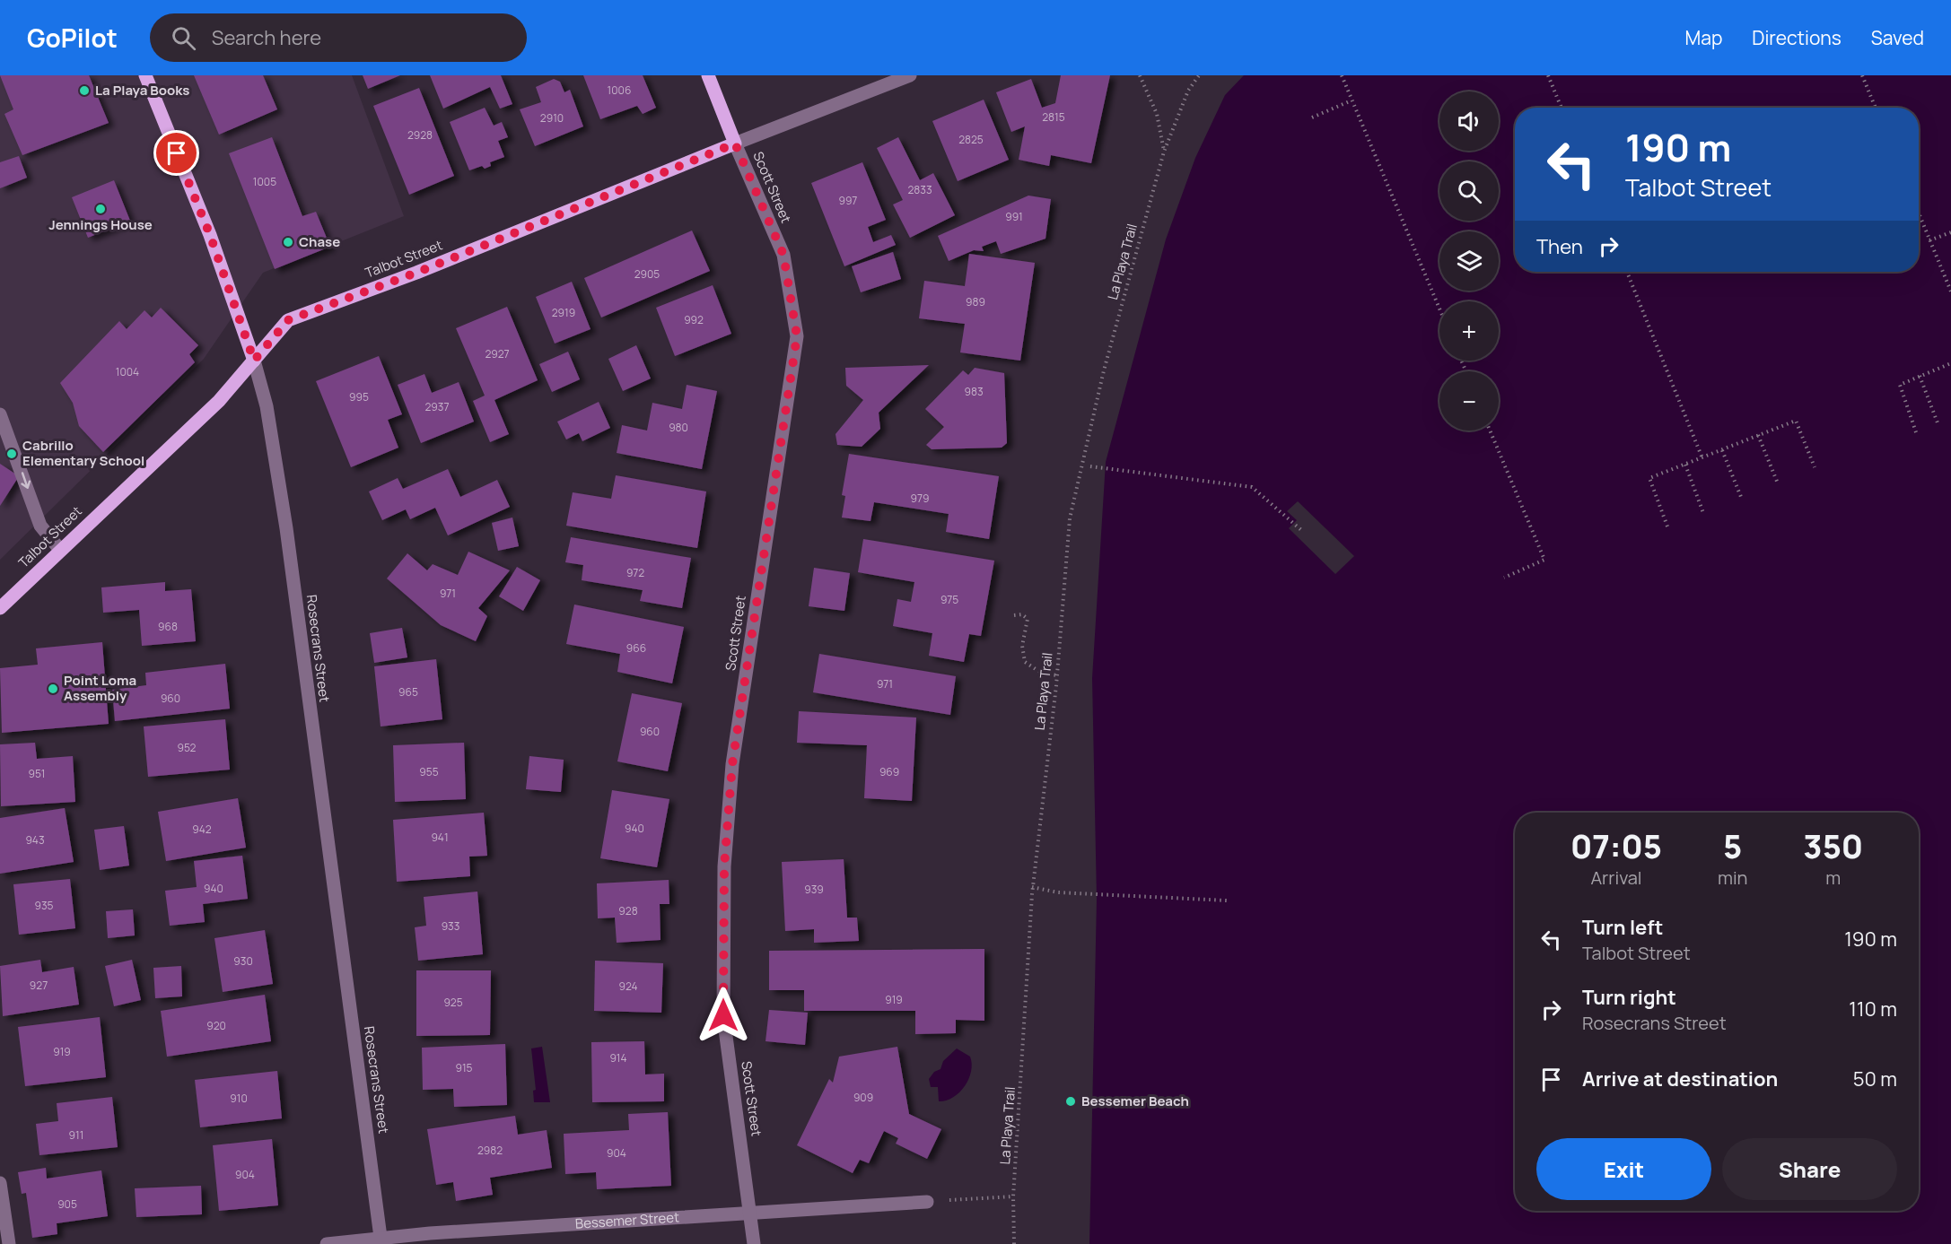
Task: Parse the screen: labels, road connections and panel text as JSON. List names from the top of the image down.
{
  "streets": {
    "main road": ["Scott Street", "Talbot Street", "Rosecrans Street"],
    "street": ["Bessemer Street"],
    "path": ["La Playa Trail"]
  },
  "crossings": [
    ["Scott Street", "Talbot Street"],
    ["Scott Street", "Bessemer Street"],
    ["Talbot Street", "Rosecrans Street"],
    ["Rosecrans Street", "Bessemer Street"]
  ],
  "places": [
    "La Playa Books",
    "Jennings House",
    "Chase",
    "Cabrillo Elementary School",
    "Point Loma Assembly",
    "Bessemer Beach"
  ],
  "house_numbers": [
    "1006",
    "2815",
    "2910",
    "2928",
    "2825",
    "1005",
    "2833",
    "997",
    "991",
    "2905",
    "989",
    "2919",
    "992",
    "2927",
    "1004",
    "983",
    "995",
    "2937",
    "980",
    "979",
    "972",
    "971",
    "975",
    "968",
    "966",
    "971",
    "965",
    "960",
    "960",
    "952",
    "955",
    "969",
    "951",
    "940",
    "942",
    "941",
    "943",
    "940",
    "939",
    "935",
    "928",
    "933",
    "930",
    "927",
    "924",
    "919",
    "925",
    "920",
    "919",
    "914",
    "915",
    "909",
    "910",
    "911",
    "2982",
    "904",
    "904",
    "905"
  ],
  "page": {
    "header": "GoPilot",
    "search": "Search here",
    "nav": ["Map", "Directions", "Saved"],
    "map_buttons": ["+", "−"],
    "turn": ["190 m", "Talbot Street"],
    "then": "Then",
    "eta": [
      "07:05",
      "Arrival",
      "5",
      "min",
      "350",
      "m"
    ],
    "list": [
      {
        "name": "Turn left",
        "note": "Talbot Street",
        "value": "190 m"
      },
      {
        "name": "Turn right",
        "note": "Rosecrans Street",
        "value": "110 m"
      },
      {
        "name": "Arrive at destination",
        "value": "50 m"
      }
    ],
    "buttons": ["Exit", "Share"]
  }
}
